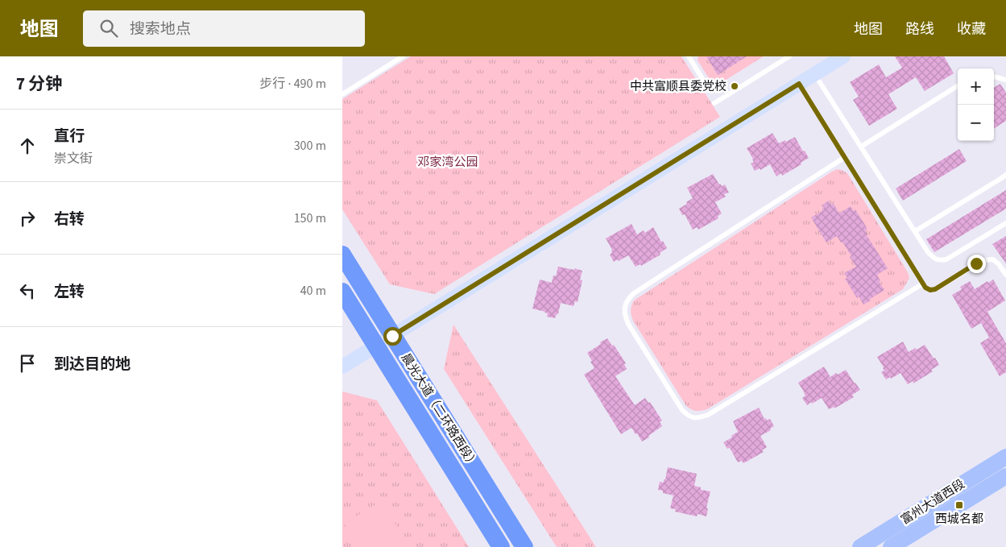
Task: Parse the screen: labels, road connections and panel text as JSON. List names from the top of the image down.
{
  "streets": {
    "highway": ["晨光大道（二环路西段）"],
    "main road": ["富州大道西段"]
  },
  "parks": ["邓家湾公园"],
  "places": {
    "other": ["中共富顺县委党校"],
    "transit": ["西城名都"]
  },
  "page": {
    "header": "地图",
    "search": "搜索地点",
    "nav": ["地图", "路线", "收藏"],
    "heading": ["7 分钟", "步行 · 490 m"],
    "map_buttons": ["+", "−"],
    "list": [
      ["直行", "崇文街", "300 m"],
      ["右转", "150 m"],
      ["左转", "40 m"],
      "到达目的地"
    ]
  }
}
